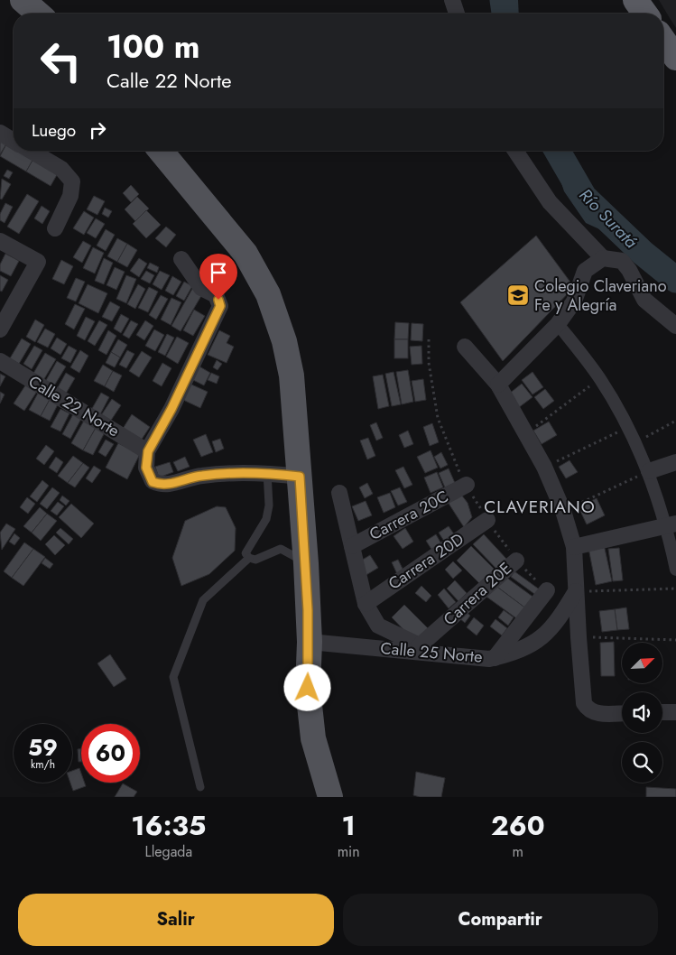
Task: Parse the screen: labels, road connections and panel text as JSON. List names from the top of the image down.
{
  "streets": {
    "street": [
      "Calle 22 Norte",
      "Carrera 20C",
      "Carrera 20D",
      "Carrera 20E",
      "Calle 25 Norte"
    ]
  },
  "districts": ["CLAVERIANO"],
  "water": ["Río Suratá"],
  "places": {
    "school or university": ["Colegio Claveriano Fe y Alegría"]
  },
  "north": "top right",
  "page": {
    "turn": ["100 m", "Calle 22 Norte"],
    "then": "Luego",
    "speed": "59 km/h",
    "limit": "60",
    "eta": [
      "16:35",
      "Llegada",
      "1",
      "min",
      "260",
      "m"
    ],
    "buttons": ["Salir", "Compartir"]
  }
}
